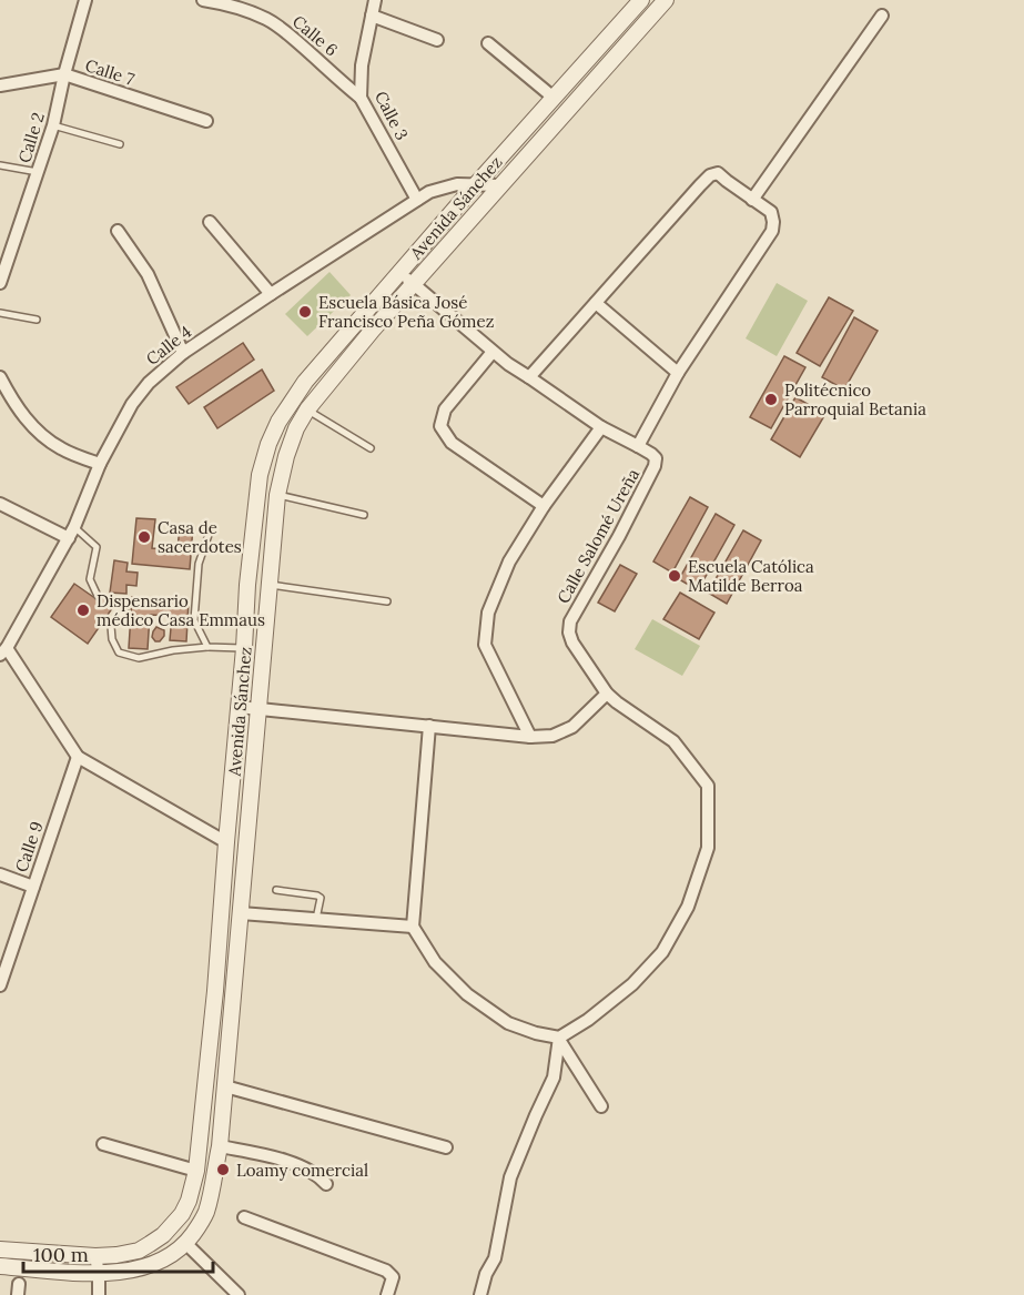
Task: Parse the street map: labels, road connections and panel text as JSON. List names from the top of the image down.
{
  "streets": {
    "street": [
      "Calle 6",
      "Calle 7",
      "Calle 3",
      "Calle 2",
      "Avenida Sánchez",
      "Calle 4",
      "Calle Salomé Ureña",
      "Calle 9"
    ]
  },
  "crossings": [
    ["Calle 6", "Calle 3"],
    ["Calle 7", "Calle 2"],
    ["Calle 3", "Calle 4"],
    ["Avenida Sánchez", "Calle 4"],
    ["Avenida Sánchez", "Calle Salomé Ureña"]
  ],
  "places": [
    "Escuela Básica José Francisco Peña Gómez",
    "Politécnico Parroquial Betania",
    "Casa de sacerdotes",
    "Escuela Católica Matilde Berroa",
    "Dispensario médico Casa Emmaus",
    "Loamy comercial"
  ],
  "scale_bar": "100 m"
}
